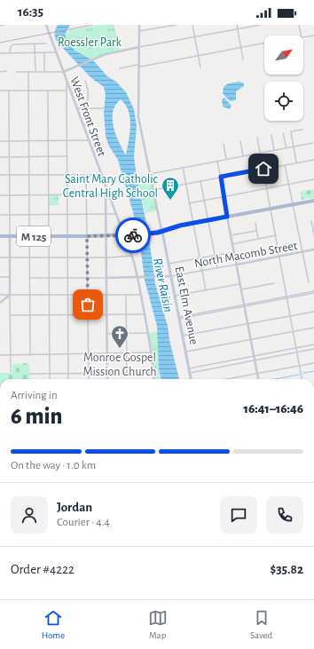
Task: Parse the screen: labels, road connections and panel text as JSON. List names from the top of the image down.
{
  "streets": {
    "main road": ["M 125", "East Elm Avenue"],
    "street": ["West Front Street", "North Macomb Street"]
  },
  "crossings": [
    ["West Front Street", "M 125"],
    ["West Front Street", "North Macomb Street"],
    ["M 125", "East Elm Avenue"],
    ["North Macomb Street", "East Elm Avenue"]
  ],
  "water": ["River Raisin"],
  "parks": ["Roessler Park"],
  "places": {
    "building": ["Saint Mary Catholic Central High School"],
    "church": ["Monroe Gospel Mission Church"]
  },
  "north": "top right",
  "page": {
    "status": "16:35",
    "heading": ["6 min", "Arriving in", "16:41–16:46"],
    "panel": [
      "Jordan",
      "Courier · 4.4",
      "Order #4222",
      "$35.82"
    ],
    "bar": "On the way · 1.0 km",
    "tabs": ["Home", "Map", "Saved"]
  }
}
